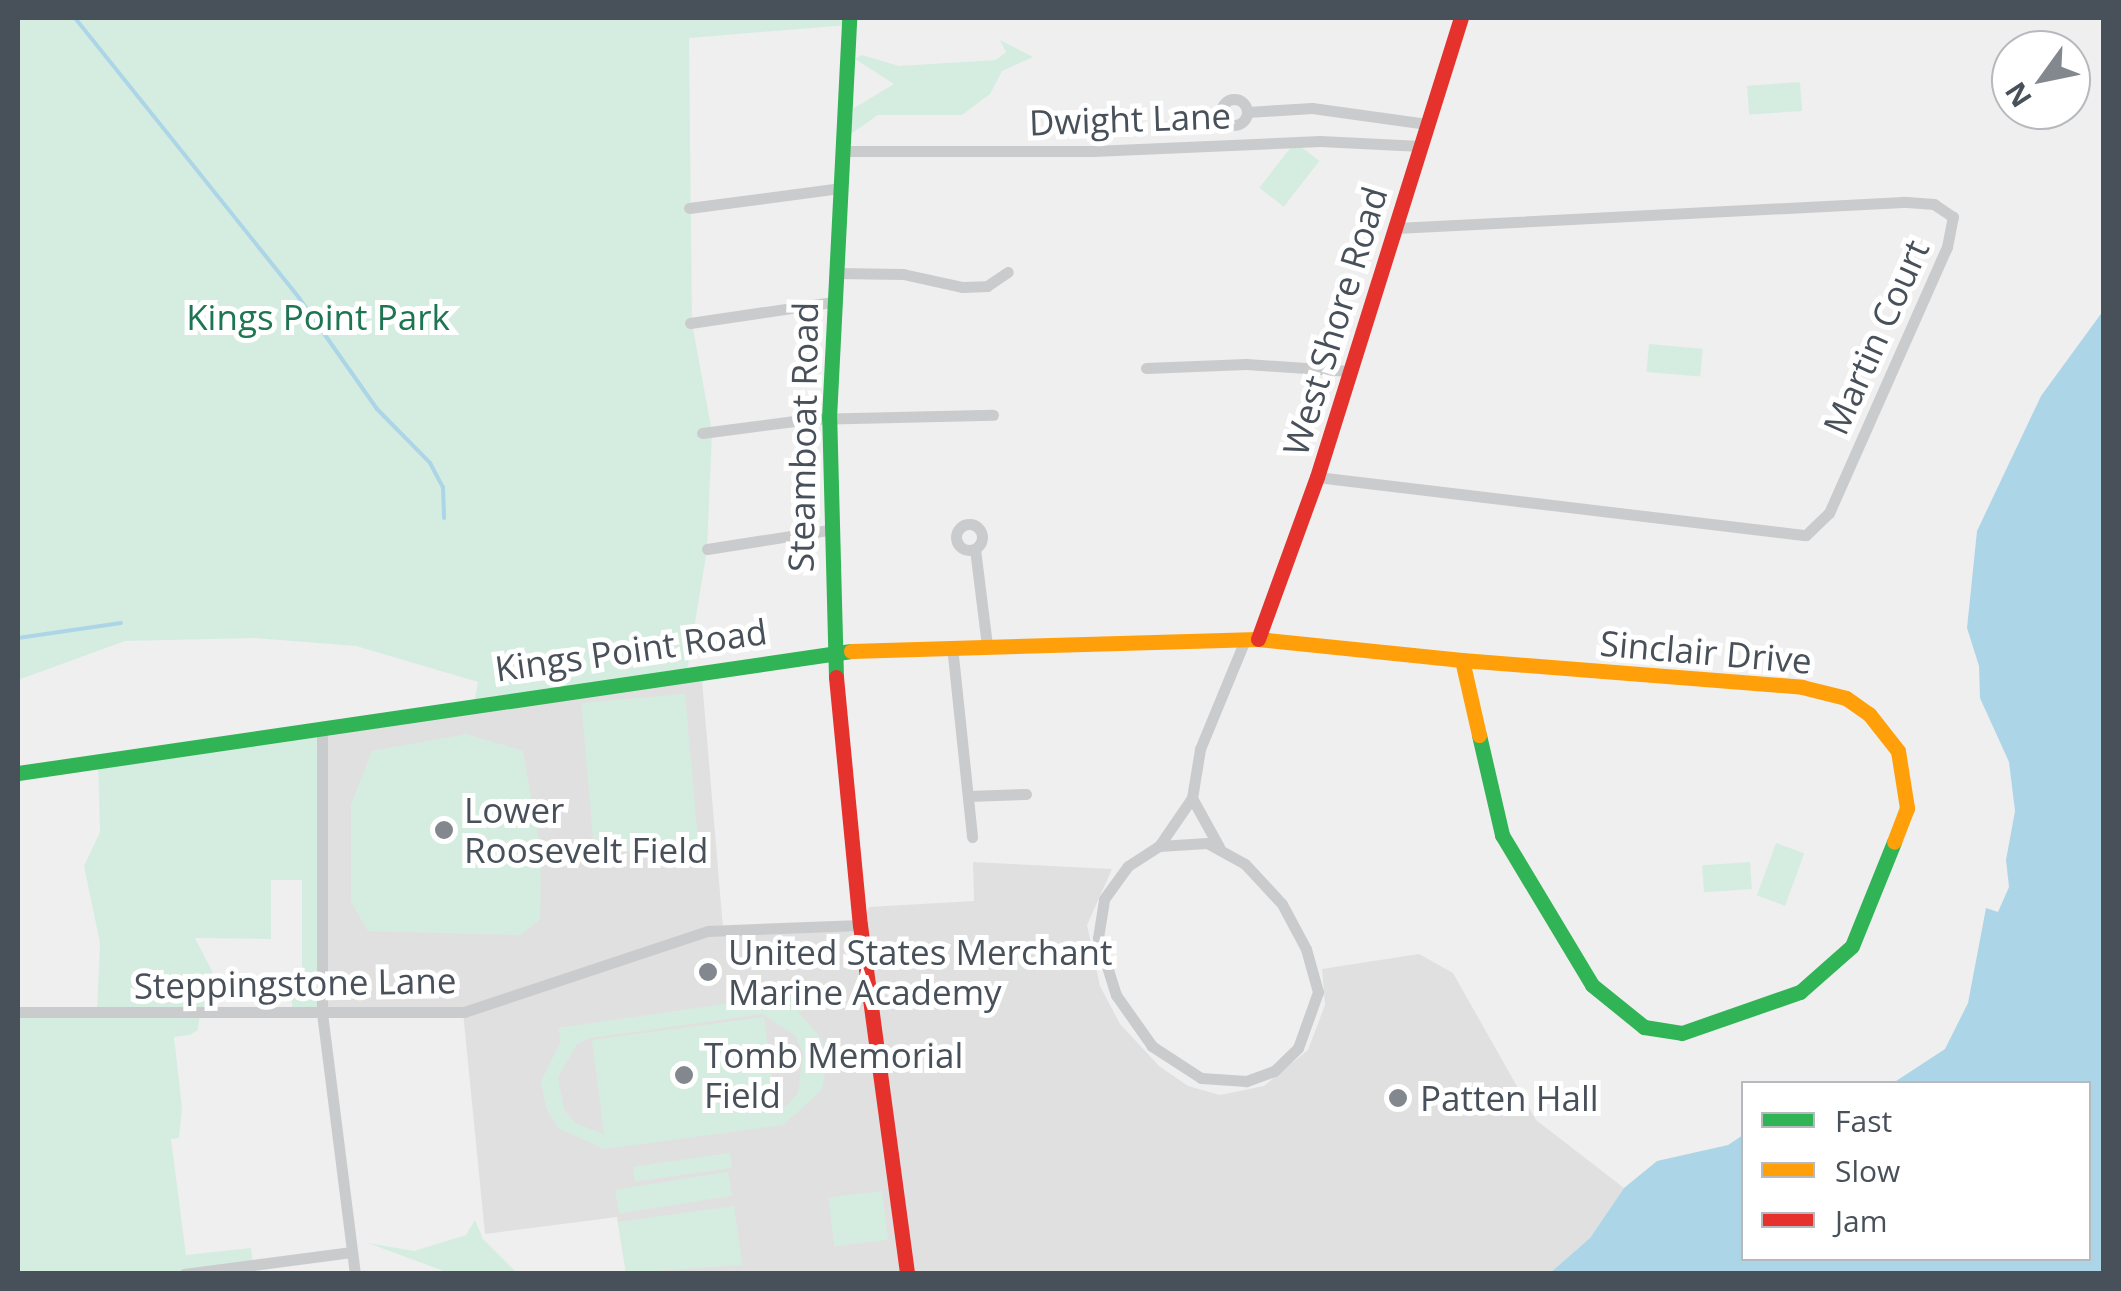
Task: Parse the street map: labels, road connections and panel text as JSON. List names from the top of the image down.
{
  "streets": {
    "street": [
      "Dwight Lane",
      "West Shore Road",
      "Martin Court",
      "Steamboat Road",
      "Kings Point Road",
      "Sinclair Drive",
      "Steppingstone Lane"
    ]
  },
  "crossings": [
    ["Dwight Lane", "West Shore Road"],
    ["Dwight Lane", "Steamboat Road"],
    ["West Shore Road", "Martin Court"],
    ["West Shore Road", "Kings Point Road"],
    ["West Shore Road", "Sinclair Drive"],
    ["Steamboat Road", "Kings Point Road"],
    ["Steamboat Road", "Steppingstone Lane"],
    ["Kings Point Road", "Sinclair Drive"]
  ],
  "parks": ["Kings Point Park"],
  "places": [
    "Lower Roosevelt Field",
    "United States Merchant Marine Academy",
    "Tomb Memorial Field",
    "Patten Hall"
  ],
  "legend": ["Fast", "Slow", "Jam"],
  "north": "bottom left"
}
